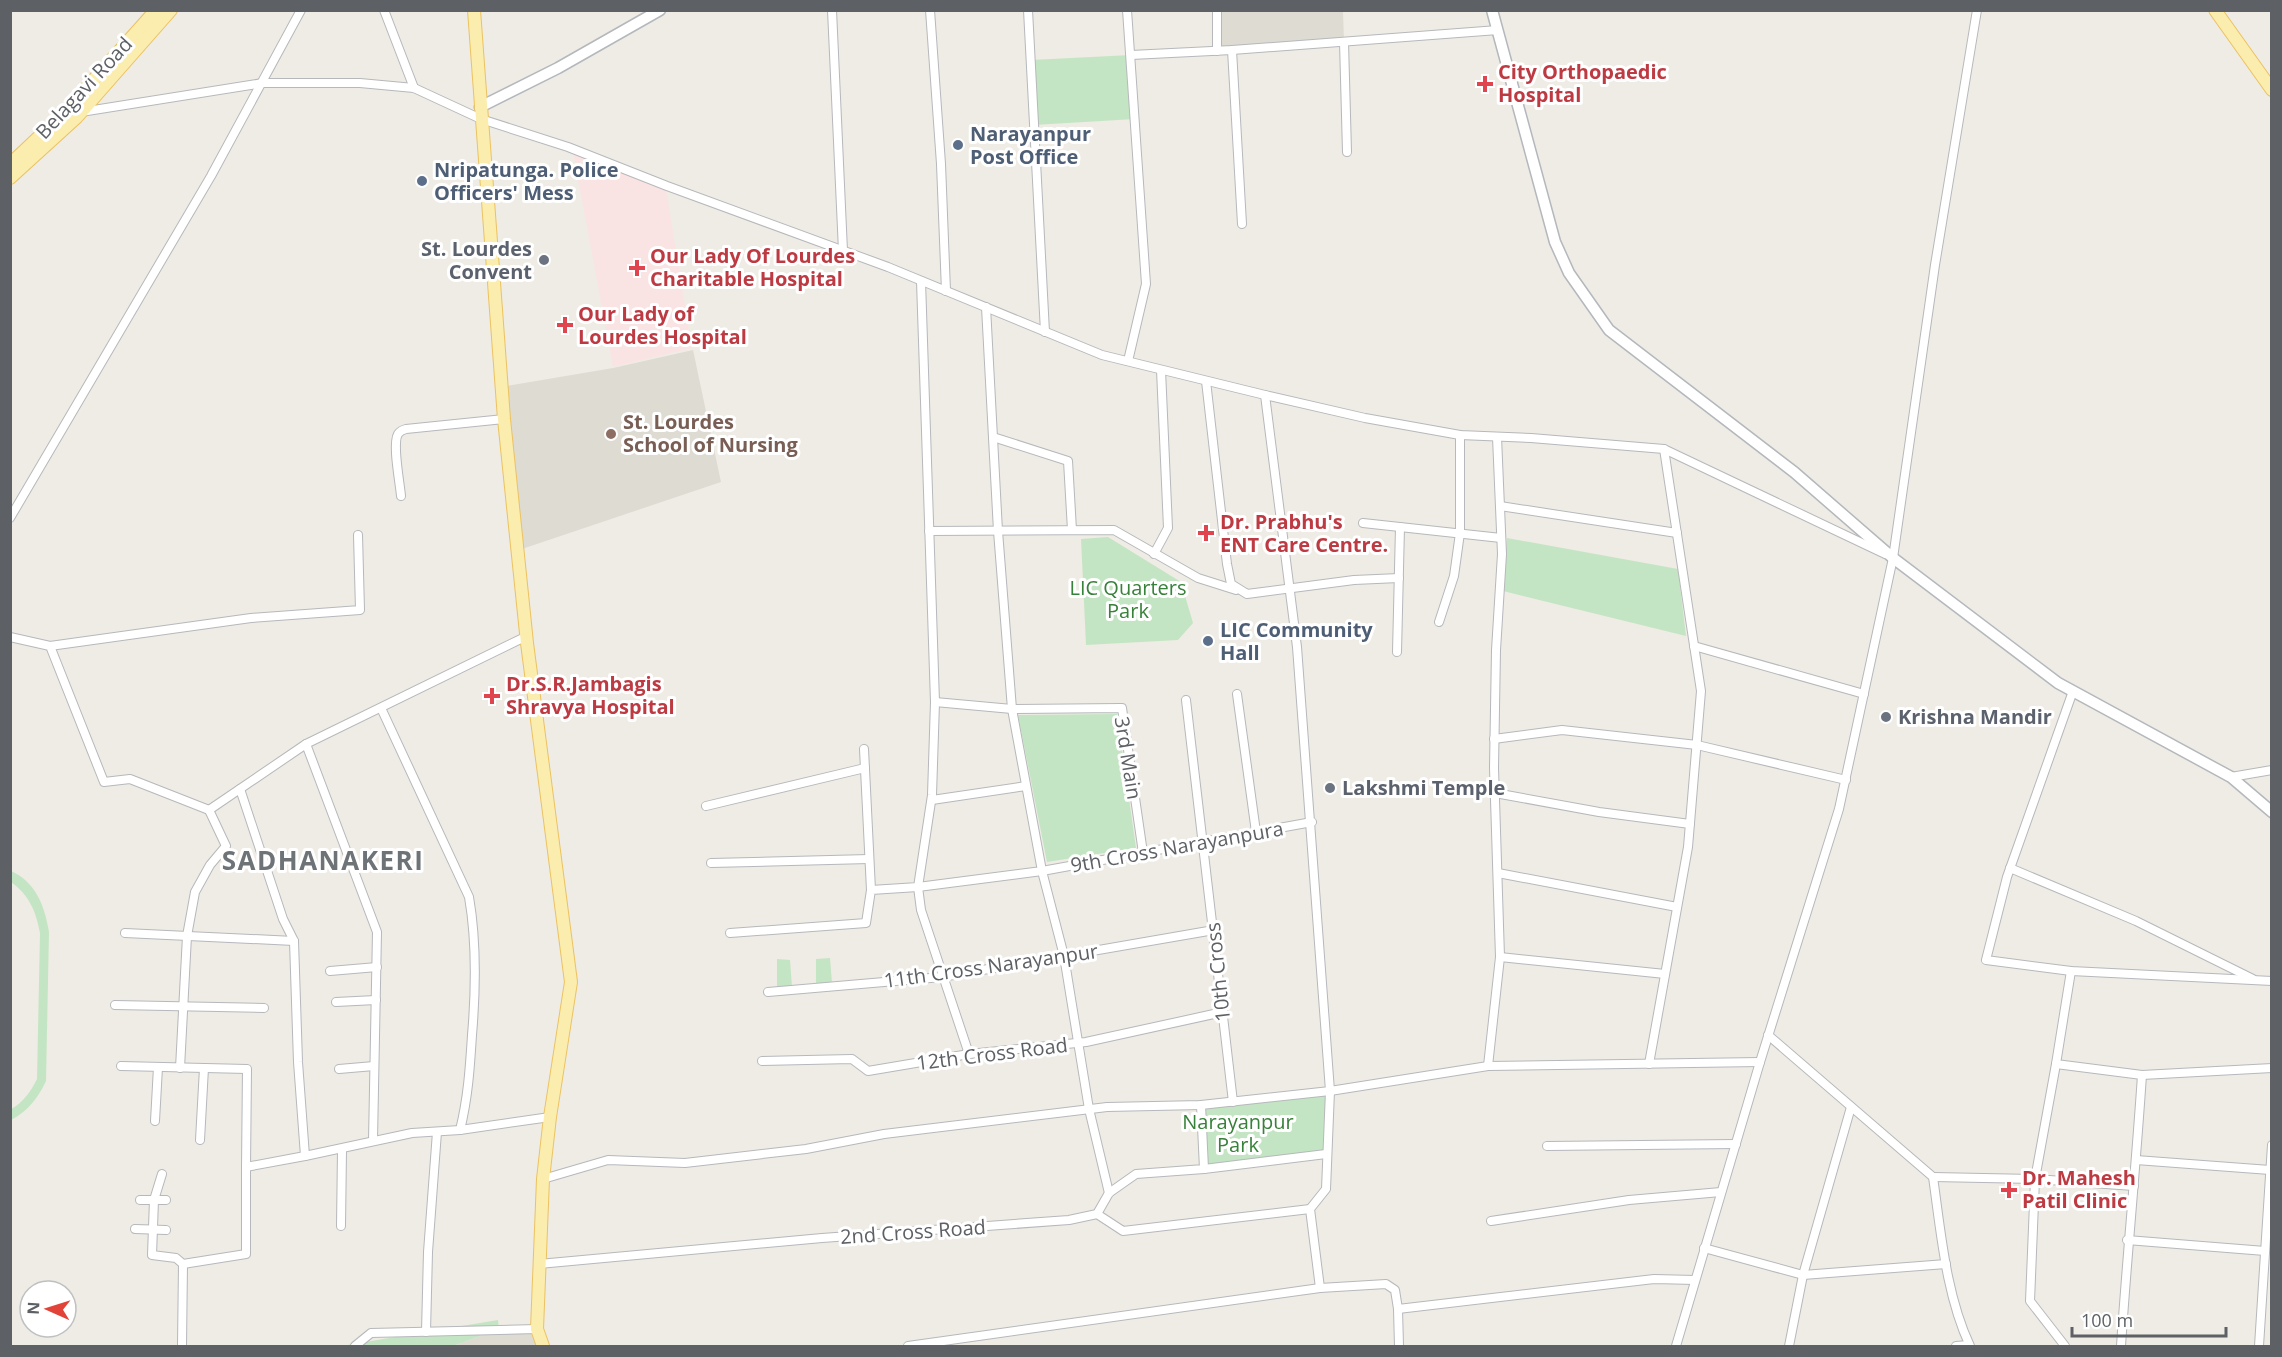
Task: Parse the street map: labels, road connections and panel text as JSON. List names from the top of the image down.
{
  "streets": {
    "main road": ["Belagavi Road"],
    "street": [
      "3rd Main",
      "9th Cross Narayanpura",
      "11th Cross Narayanpur",
      "10th Cross",
      "12th Cross Road",
      "2nd Cross Road"
    ]
  },
  "crossings": [
    ["3rd Main", "9th Cross Narayanpura"],
    ["9th Cross Narayanpura", "10th Cross"],
    ["11th Cross Narayanpur", "10th Cross"],
    ["10th Cross", "12th Cross Road"]
  ],
  "districts": ["SADHANAKERI"],
  "parks": ["LIC Quarters Park", "Narayanpur Park"],
  "places": {
    "health": [
      "City Orthopaedic Hospital",
      "Our Lady Of Lourdes Charitable Hospital",
      "Our Lady of Lourdes Hospital",
      "Dr. Prabhu's ENT Care Centre.",
      "Dr.S.R.Jambagis Shravya Hospital",
      "Dr. Mahesh Patil Clinic"
    ],
    "other": [
      "Narayanpur Post Office",
      "Nripatunga. Police Officers' Mess",
      "St. Lourdes Convent",
      "St. Lourdes School of Nursing",
      "LIC Community Hall",
      "Krishna Mandir",
      "Lakshmi Temple"
    ]
  },
  "scale_bar": "100 m",
  "north": "left"
}
